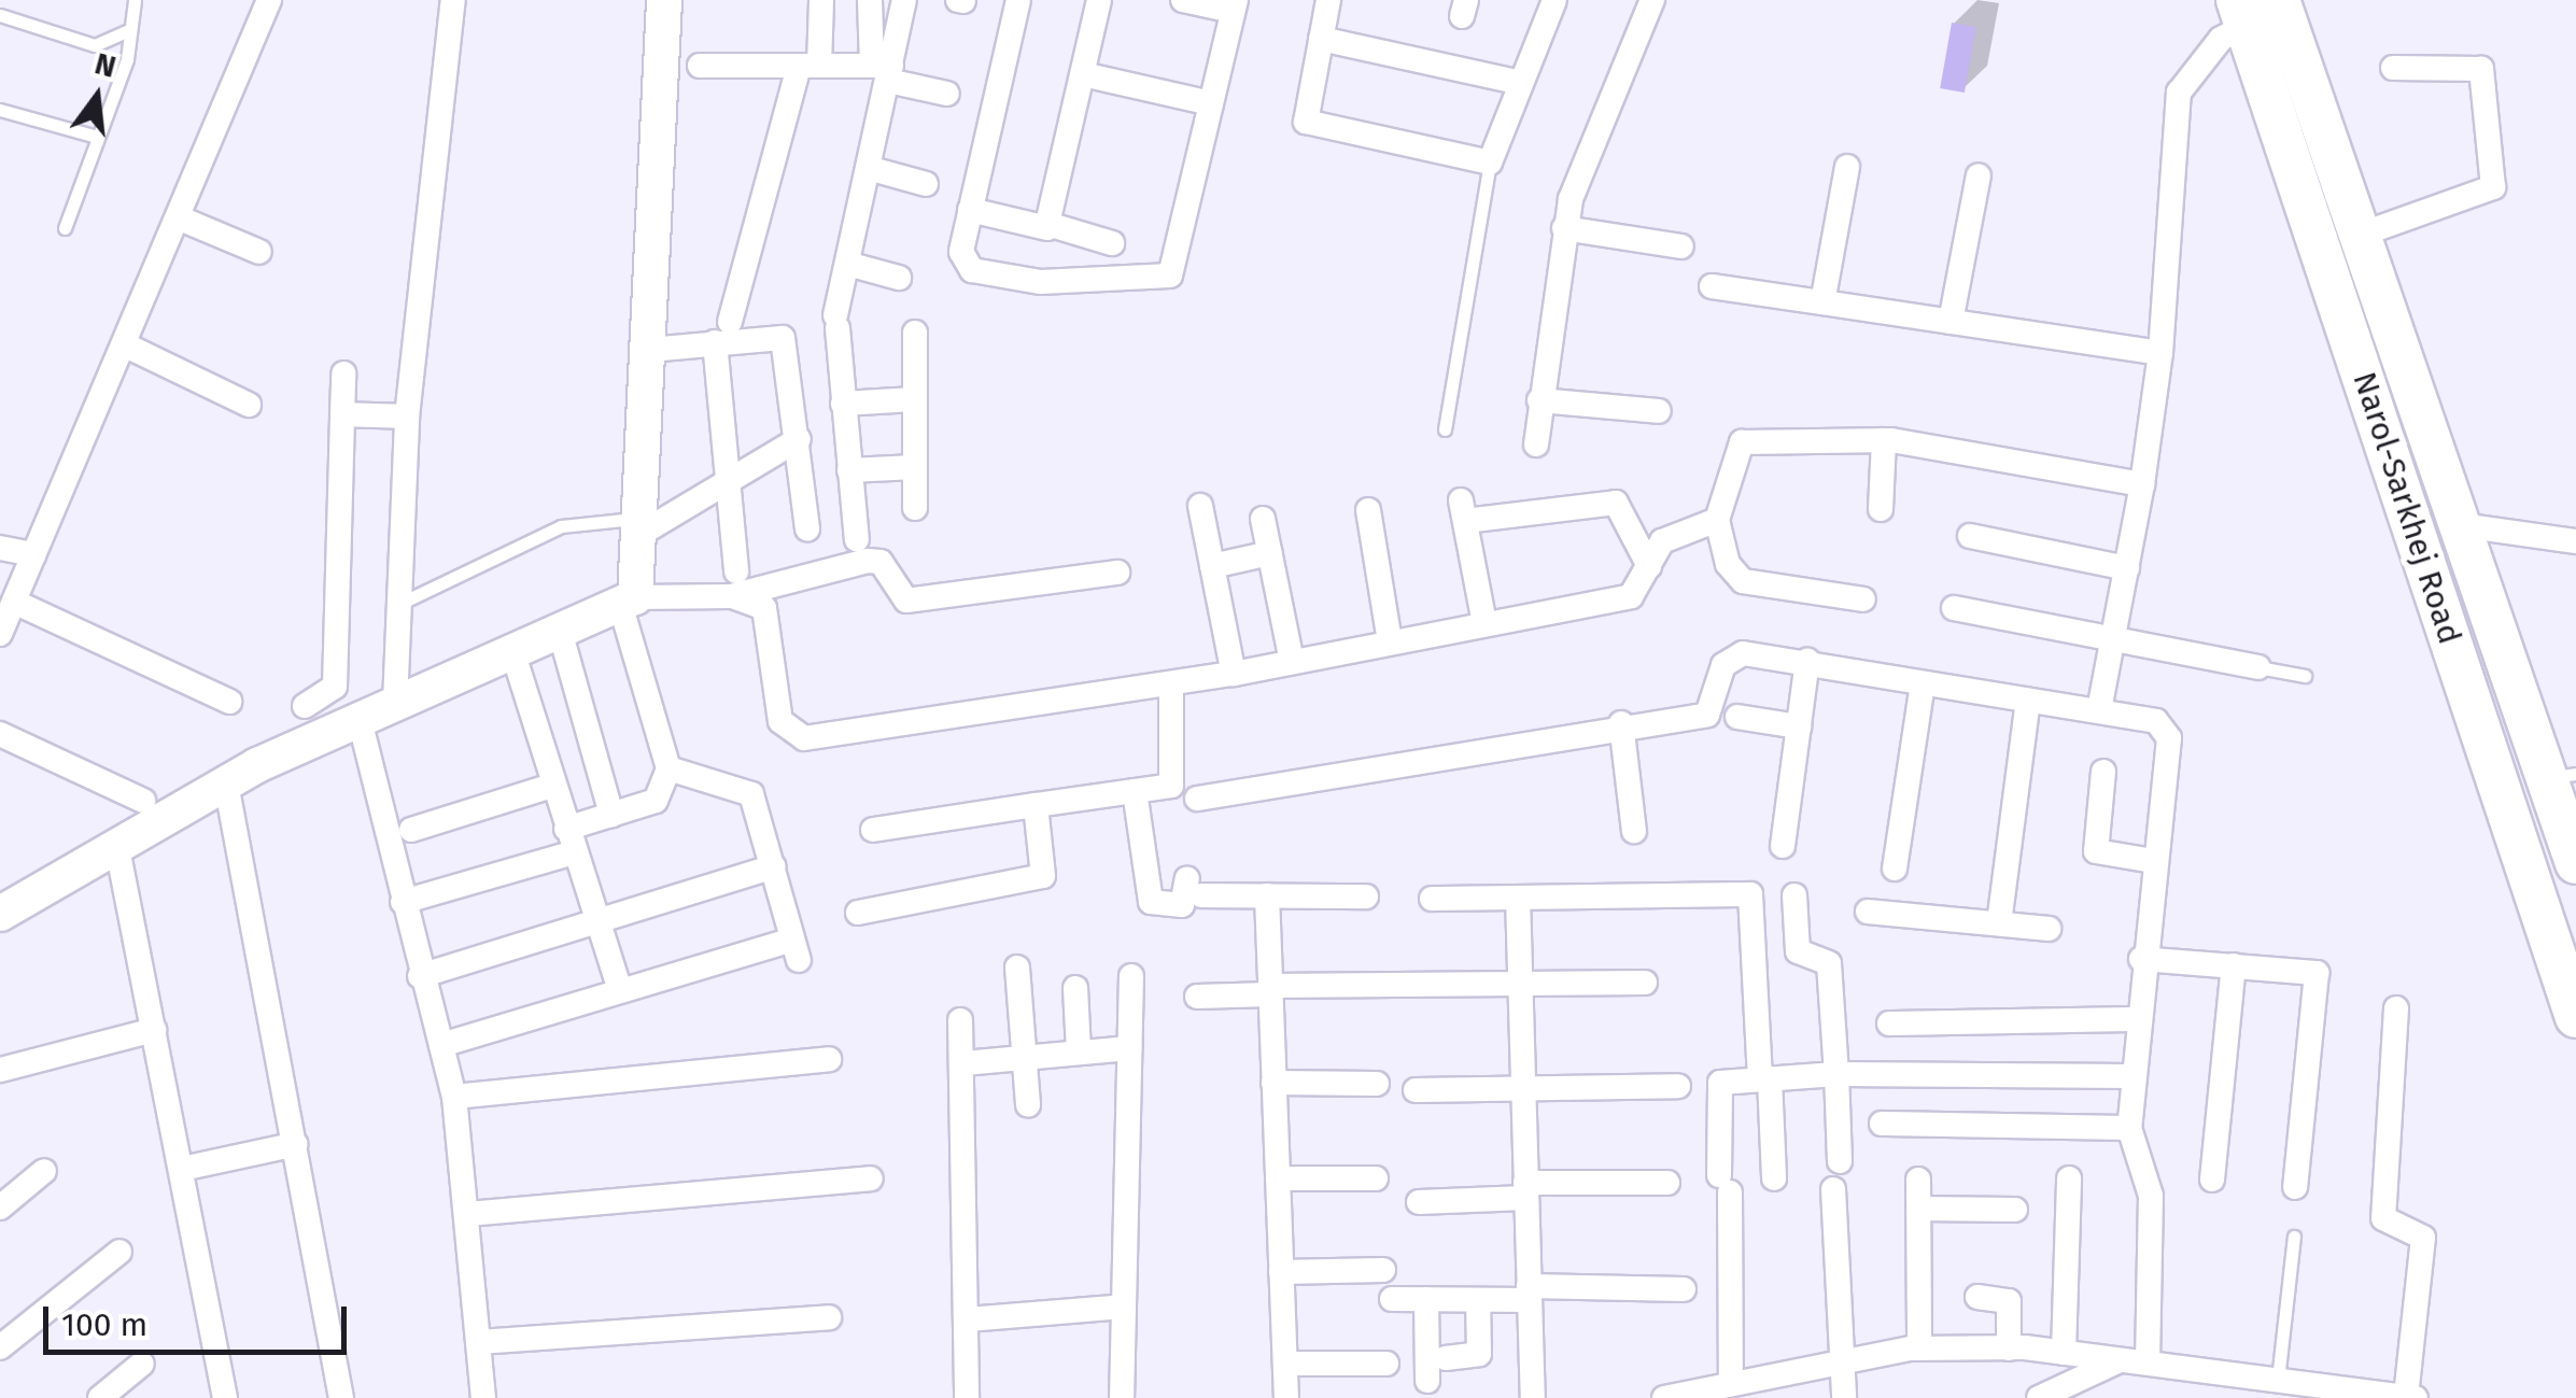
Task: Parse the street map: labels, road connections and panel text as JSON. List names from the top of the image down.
{
  "streets": {
    "main road": ["Narol-Sarkhej Road"]
  },
  "scale_bar": "100 m",
  "north": "top"
}
